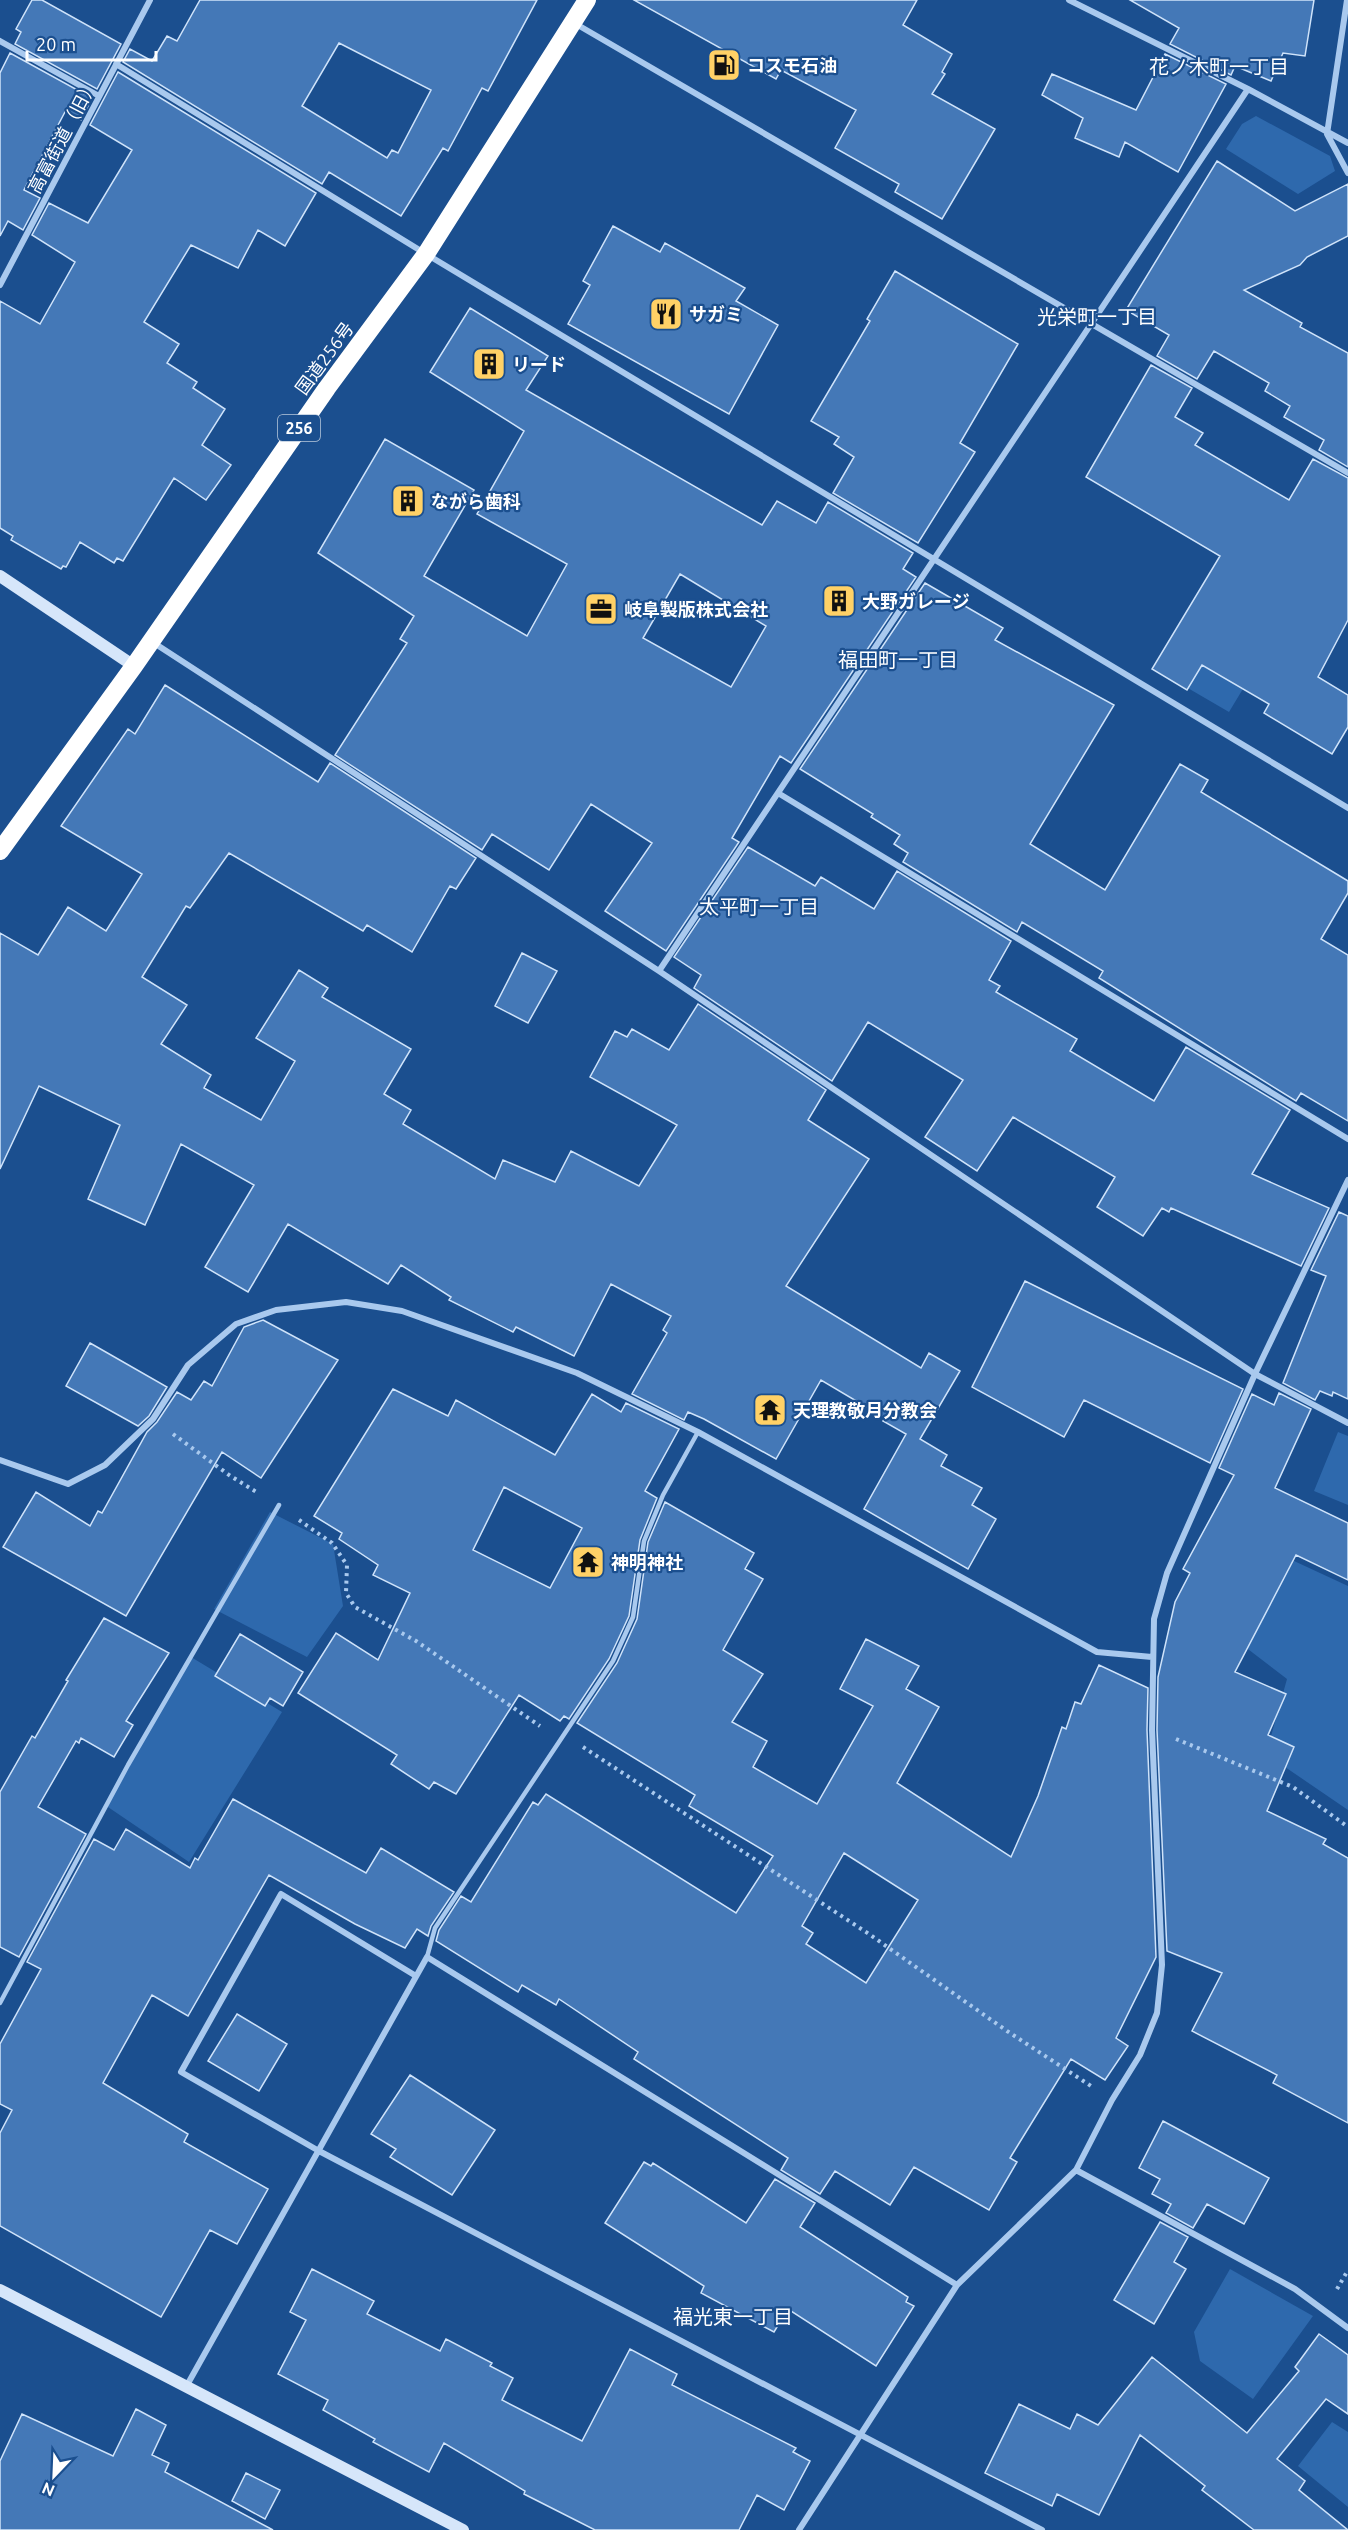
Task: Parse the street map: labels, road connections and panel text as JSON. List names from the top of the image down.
{
  "streets": {
    "highway": ["国道256号", "256"],
    "street": ["高富街道（旧）"]
  },
  "districts": [
    "花ノ木町一丁目",
    "光栄町一丁目",
    "福田町一丁目",
    "太平町一丁目",
    "福光東一丁目"
  ],
  "places": {
    "fuel station": ["コスモ石油"],
    "restaurant": ["サガミ"],
    "building": ["リード", "ながら歯科", "大野ガレージ"],
    "office": ["岐阜製版株式会社"],
    "temple": ["天理教敬月分教会", "神明神社"]
  },
  "scale_bar": "20 m",
  "north": "bottom left"
}
